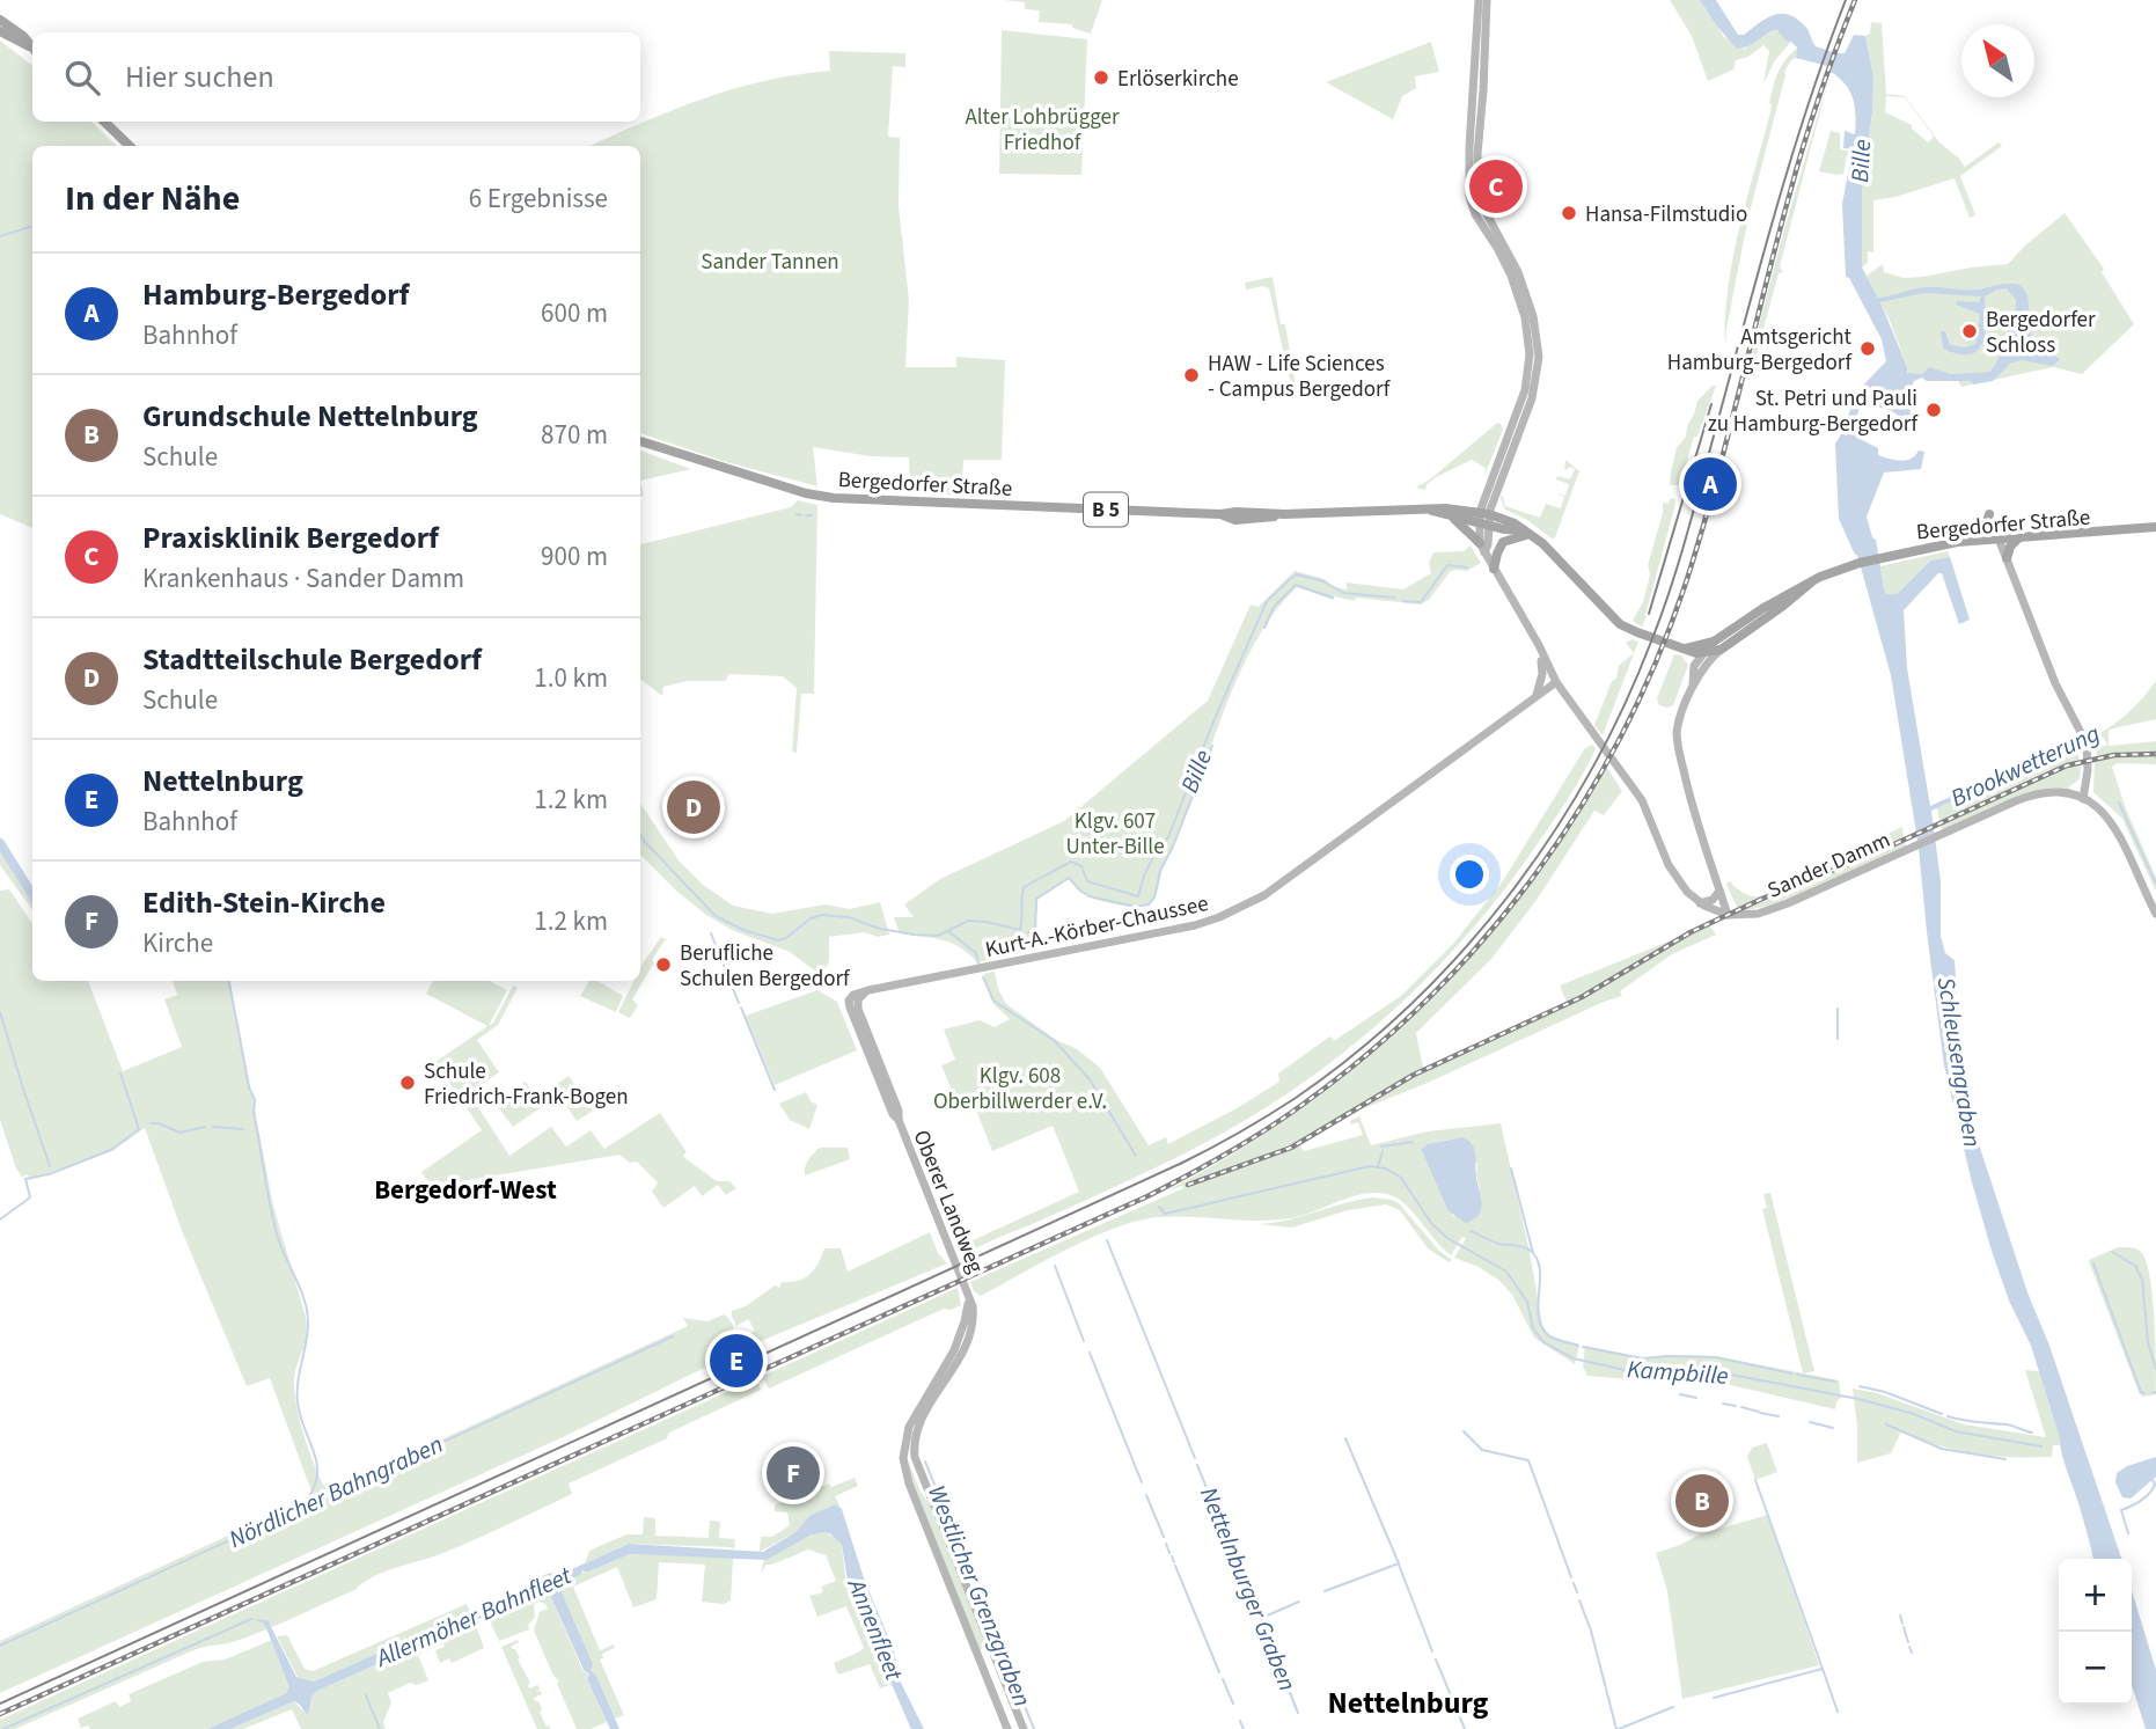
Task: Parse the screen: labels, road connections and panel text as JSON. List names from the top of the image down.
{
  "streets": {
    "main road": [
      "Bergedorfer Straße",
      "B 5",
      "Sander Damm",
      "Kurt-A.-Körber-Chaussee",
      "Oberer Landweg"
    ]
  },
  "crossings": [
    ["Bergedorfer Straße", "Sander Damm"],
    ["Sander Damm", "Kurt-A.-Körber-Chaussee"],
    ["Kurt-A.-Körber-Chaussee", "Oberer Landweg"]
  ],
  "districts": ["Bergedorf-West", "Nettelnburg"],
  "water": [
    "Bille",
    "Brookwetterung",
    "Schleusengraben",
    "Kampbille",
    "Nördlicher Bahngraben",
    "Nettelnburger Graben",
    "Westlicher Grenzgraben",
    "Allermöher Bahnfleet",
    "Annenfleet"
  ],
  "parks": [
    "Alter Lohbrügger Friedhof",
    "Sander Tannen",
    "Klgv. 607 Unter-Bille",
    "Klgv. 608 Oberbillwerder e.V."
  ],
  "places": [
    "Erlöserkirche",
    "Hansa-Filmstudio",
    "Bergedorfer Schloss",
    "Amtsgericht Hamburg-Bergedorf",
    "HAW - Life Sciences - Campus Bergedorf",
    "St. Petri und Pauli zu Hamburg-Bergedorf",
    "Berufliche Schulen Bergedorf",
    "Schule Friedrich-Frank-Bogen"
  ],
  "north": "top left",
  "page": {
    "search": "Hier suchen",
    "heading": ["In der Nähe", "6 Ergebnisse"],
    "pins": [
      "C",
      "A",
      "D",
      "E",
      "F",
      "B"
    ],
    "list": [
      {
        "mark": "A",
        "name": "Hamburg-Bergedorf",
        "note": "Bahnhof",
        "value": "600 m"
      },
      {
        "mark": "B",
        "name": "Grundschule Nettelnburg",
        "note": "Schule",
        "value": "870 m"
      },
      {
        "mark": "C",
        "name": "Praxisklinik Bergedorf",
        "note": "Krankenhaus · Sander Damm",
        "value": "900 m"
      },
      {
        "mark": "D",
        "name": "Stadtteilschule Bergedorf",
        "note": "Schule",
        "value": "1.0 km"
      },
      {
        "mark": "E",
        "name": "Nettelnburg",
        "note": "Bahnhof",
        "value": "1.2 km"
      },
      {
        "mark": "F",
        "name": "Edith-Stein-Kirche",
        "note": "Kirche",
        "value": "1.2 km"
      }
    ],
    "map_buttons": ["+", "−"]
  }
}
